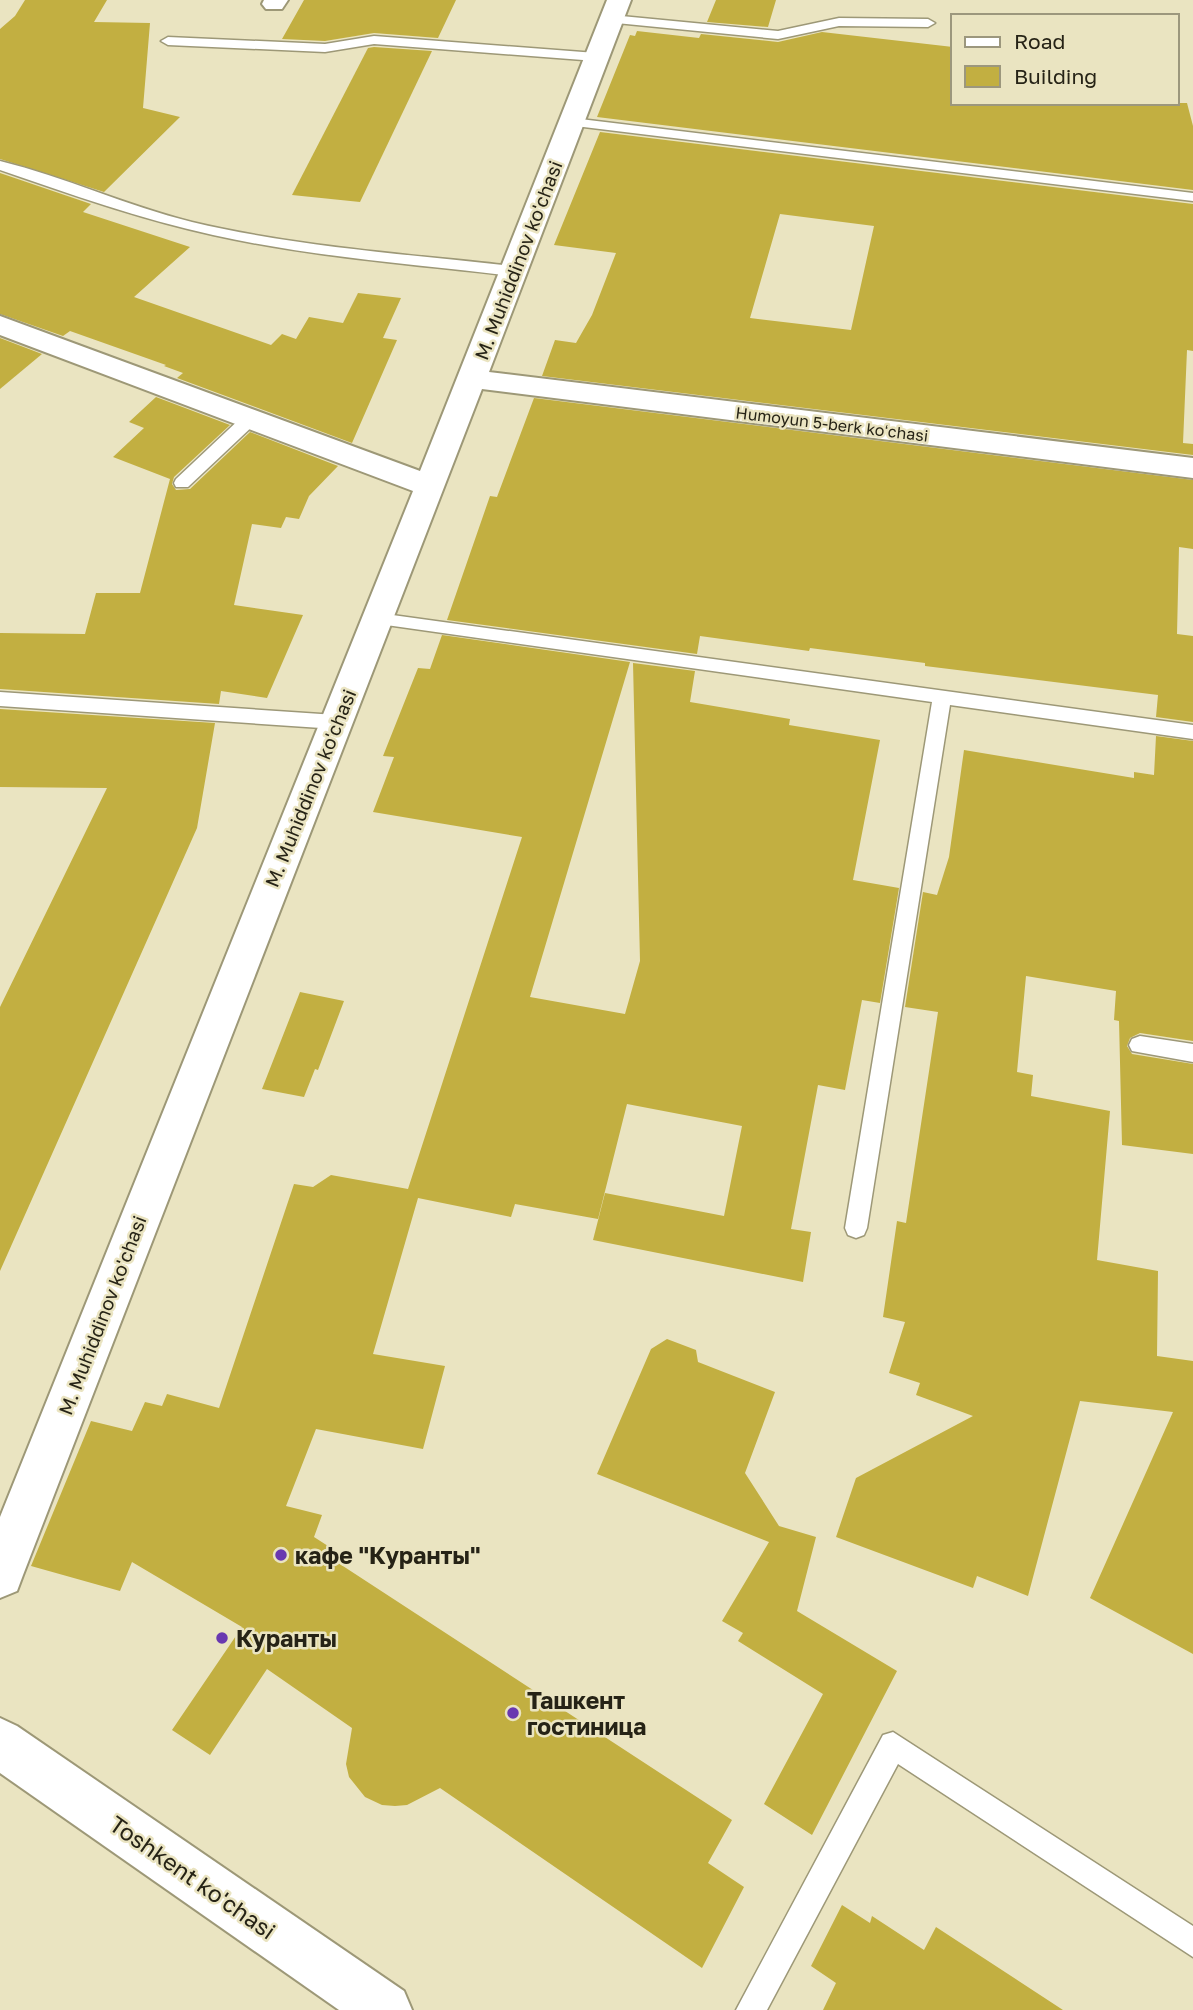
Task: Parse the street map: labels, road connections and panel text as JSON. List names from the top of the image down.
{
  "streets": {
    "street": ["M. Muhiddinov ko'chasi", "Humoyun 5-berk koʻchasi", "Toshkent ko'chasi"]
  },
  "crossings": [
    ["M. Muhiddinov ko'chasi", "Humoyun 5-berk koʻchasi"]
  ],
  "places": ["кафе \"Куранты\"", "Куранты", "Ташкент гостиница"],
  "legend": ["Road", "Building"]
}
